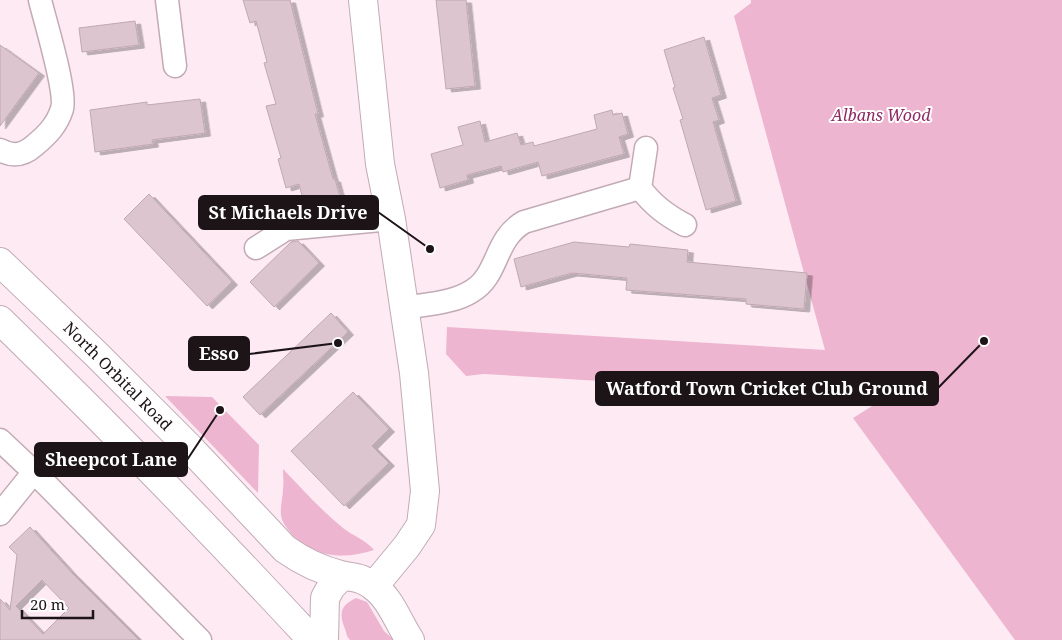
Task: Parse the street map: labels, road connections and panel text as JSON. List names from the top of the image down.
{
  "streets": {
    "main road": ["North Orbital Road"]
  },
  "parks": ["Albans Wood"],
  "places": [
    "St Michaels Drive",
    "Watford Town Cricket Club Ground",
    "Esso",
    "Sheepcot Lane"
  ],
  "scale_bar": "20 m"
}
